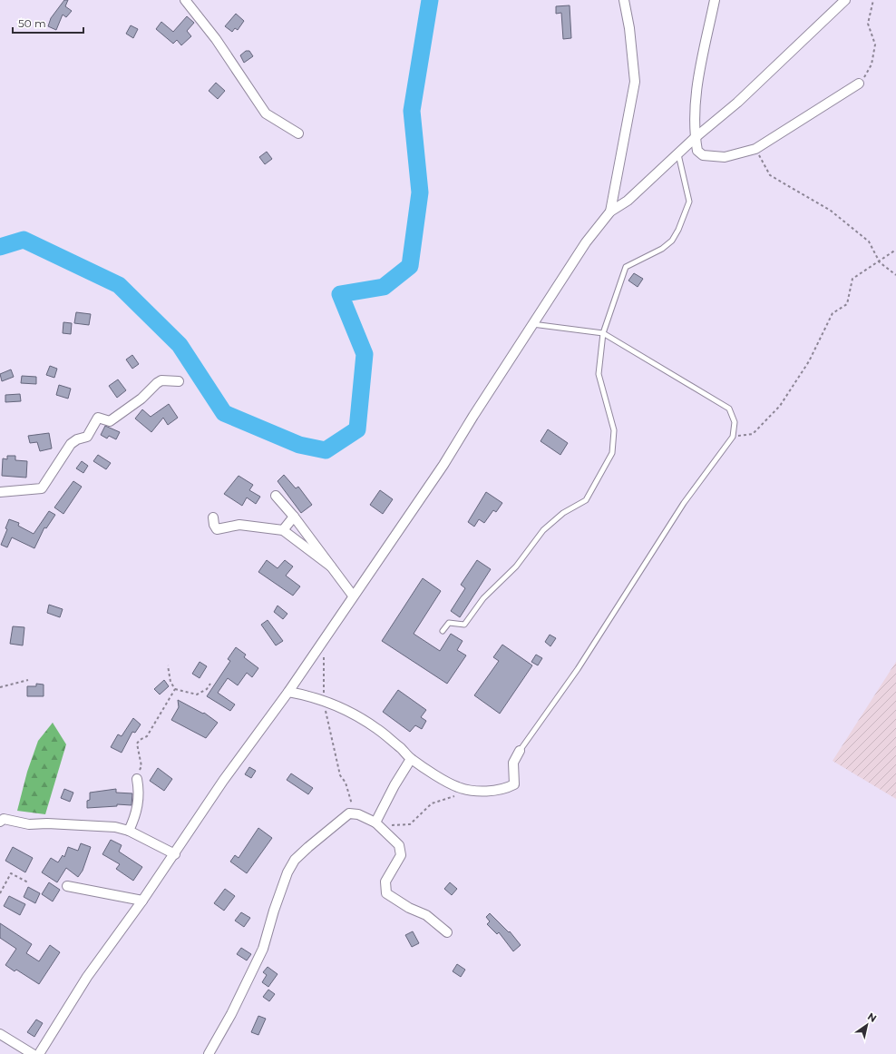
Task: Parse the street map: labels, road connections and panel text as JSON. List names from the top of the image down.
{
  "scale_bar": "50 m",
  "north": "top right"
}
